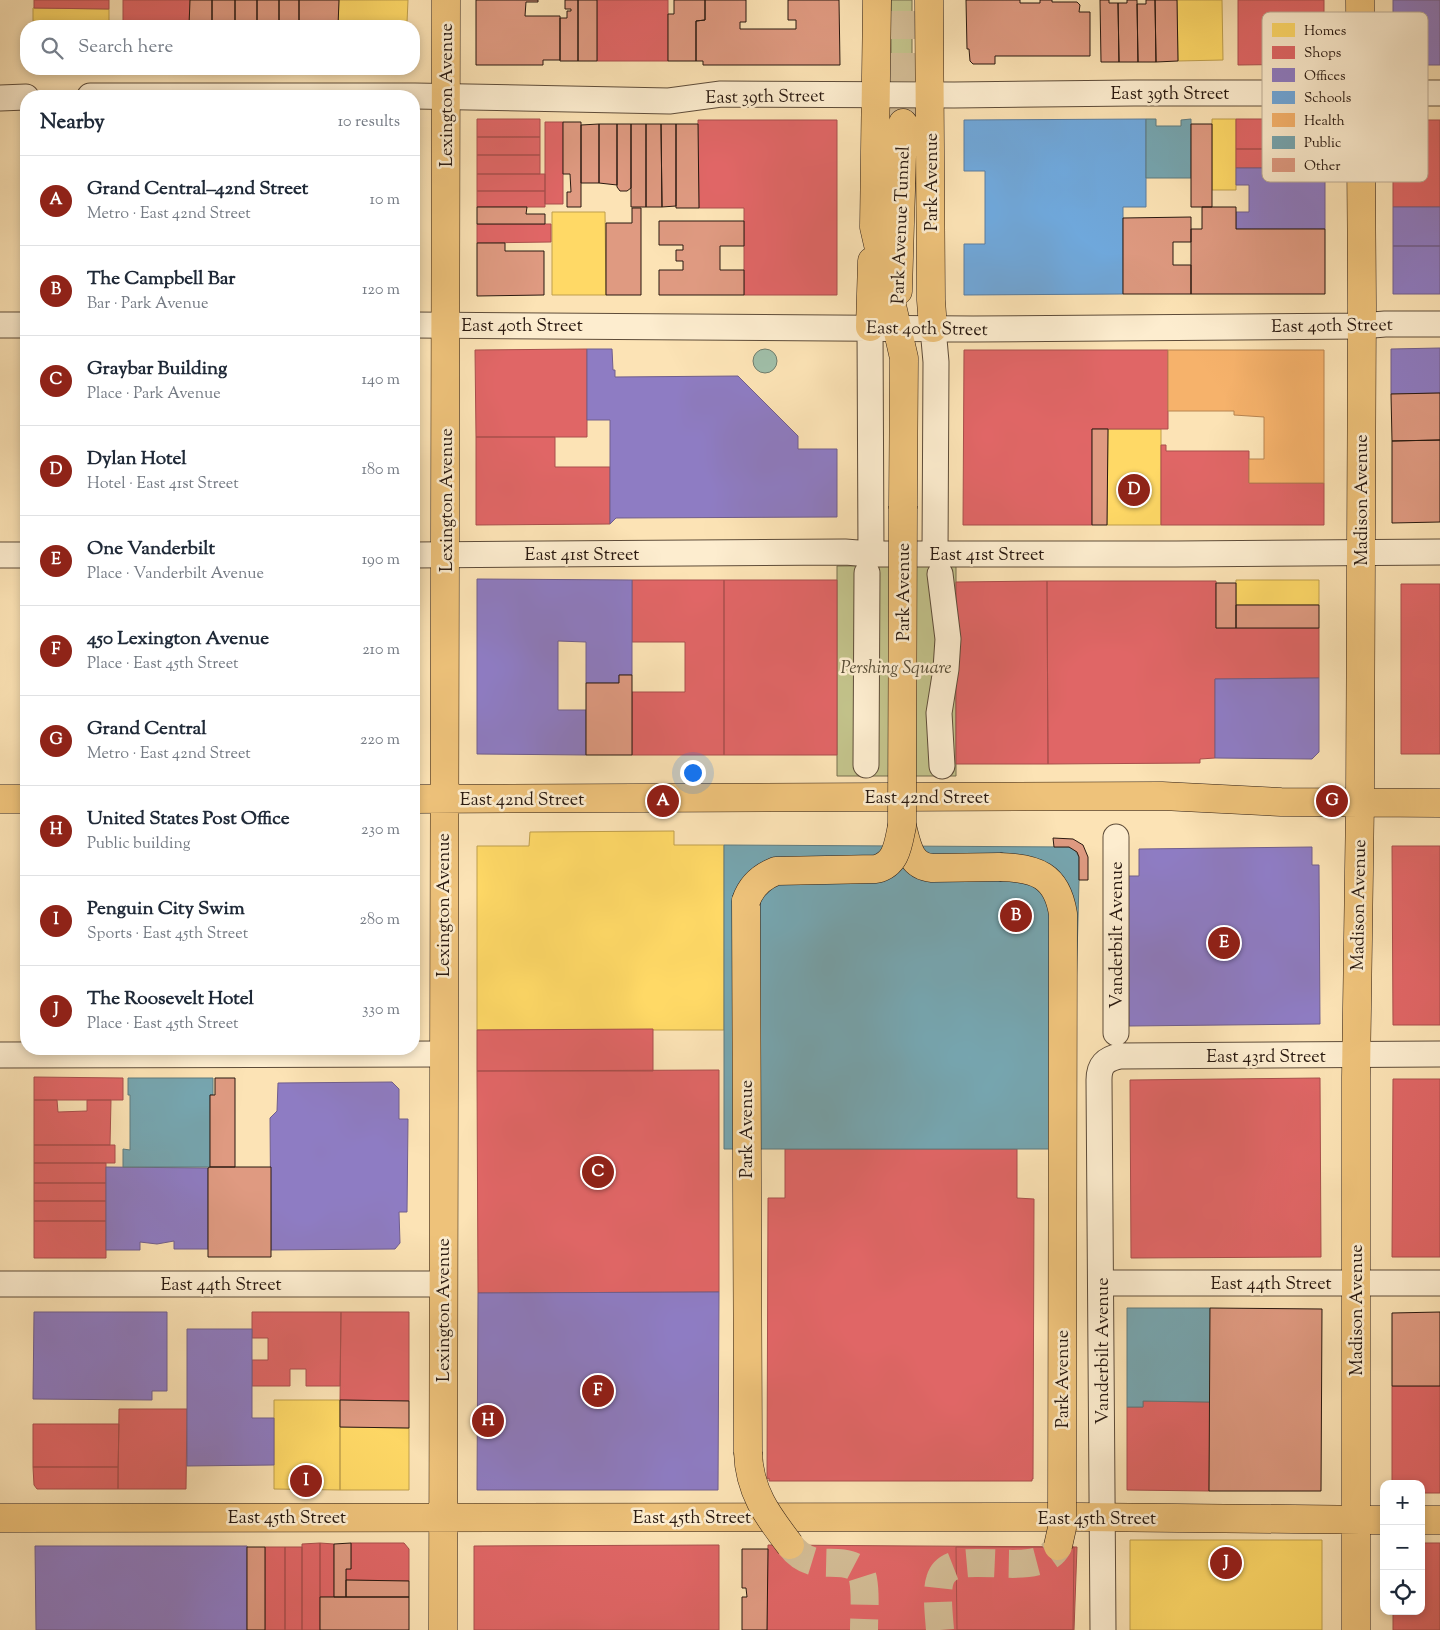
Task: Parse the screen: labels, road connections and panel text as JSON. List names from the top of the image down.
{
  "streets": {
    "main road": [
      "Lexington Avenue",
      "Park Avenue",
      "Park Avenue Tunnel",
      "Madison Avenue",
      "East 42nd Street",
      "East 45th Street"
    ],
    "street": [
      "East 39th Street",
      "East 40th Street",
      "East 41st Street",
      "Vanderbilt Avenue",
      "East 43rd Street",
      "East 44th Street"
    ]
  },
  "crossings": [
    ["East 39th Street", "Lexington Avenue"],
    ["East 39th Street", "Park Avenue"],
    ["Lexington Avenue", "East 40th Street"],
    ["Lexington Avenue", "East 41st Street"],
    ["Lexington Avenue", "East 42nd Street"],
    ["Lexington Avenue", "East 44th Street"],
    ["Lexington Avenue", "East 45th Street"],
    ["Park Avenue", "Park Avenue Tunnel"],
    ["Park Avenue", "East 40th Street"],
    ["Park Avenue", "East 41st Street"],
    ["Park Avenue Tunnel", "East 40th Street"],
    ["East 40th Street", "Madison Avenue"],
    ["Madison Avenue", "East 41st Street"],
    ["Madison Avenue", "East 42nd Street"],
    ["Madison Avenue", "East 43rd Street"],
    ["Madison Avenue", "East 44th Street"],
    ["Madison Avenue", "East 45th Street"],
    ["Vanderbilt Avenue", "East 43rd Street"],
    ["Vanderbilt Avenue", "East 44th Street"],
    ["Vanderbilt Avenue", "East 45th Street"]
  ],
  "parks": ["Pershing Square"],
  "legend": [
    "Homes",
    "Shops",
    "Offices",
    "Schools",
    "Health",
    "Public",
    "Other"
  ],
  "page": {
    "search": "Search here",
    "heading": ["Nearby", "10 results"],
    "list": [
      {
        "mark": "A",
        "name": "Grand Central–42nd Street",
        "note": "Metro · East 42nd Street",
        "value": "10 m"
      },
      {
        "mark": "B",
        "name": "The Campbell Bar",
        "note": "Bar · Park Avenue",
        "value": "120 m"
      },
      {
        "mark": "C",
        "name": "Graybar Building",
        "note": "Place · Park Avenue",
        "value": "140 m"
      },
      {
        "mark": "D",
        "name": "Dylan Hotel",
        "note": "Hotel · East 41st Street",
        "value": "180 m"
      },
      {
        "mark": "E",
        "name": "One Vanderbilt",
        "note": "Place · Vanderbilt Avenue",
        "value": "190 m"
      },
      {
        "mark": "F",
        "name": "450 Lexington Avenue",
        "note": "Place · East 45th Street",
        "value": "210 m"
      },
      {
        "mark": "G",
        "name": "Grand Central",
        "note": "Metro · East 42nd Street",
        "value": "220 m"
      },
      {
        "mark": "H",
        "name": "United States Post Office",
        "note": "Public building",
        "value": "230 m"
      },
      {
        "mark": "I",
        "name": "Penguin City Swim",
        "note": "Sports · East 45th Street",
        "value": "280 m"
      },
      {
        "mark": "J",
        "name": "The Roosevelt Hotel",
        "note": "Place · East 45th Street",
        "value": "330 m"
      }
    ],
    "pins": [
      "D",
      "A",
      "G",
      "B",
      "E",
      "C",
      "F",
      "H",
      "I",
      "J"
    ],
    "map_buttons": ["+", "−"]
  }
}
